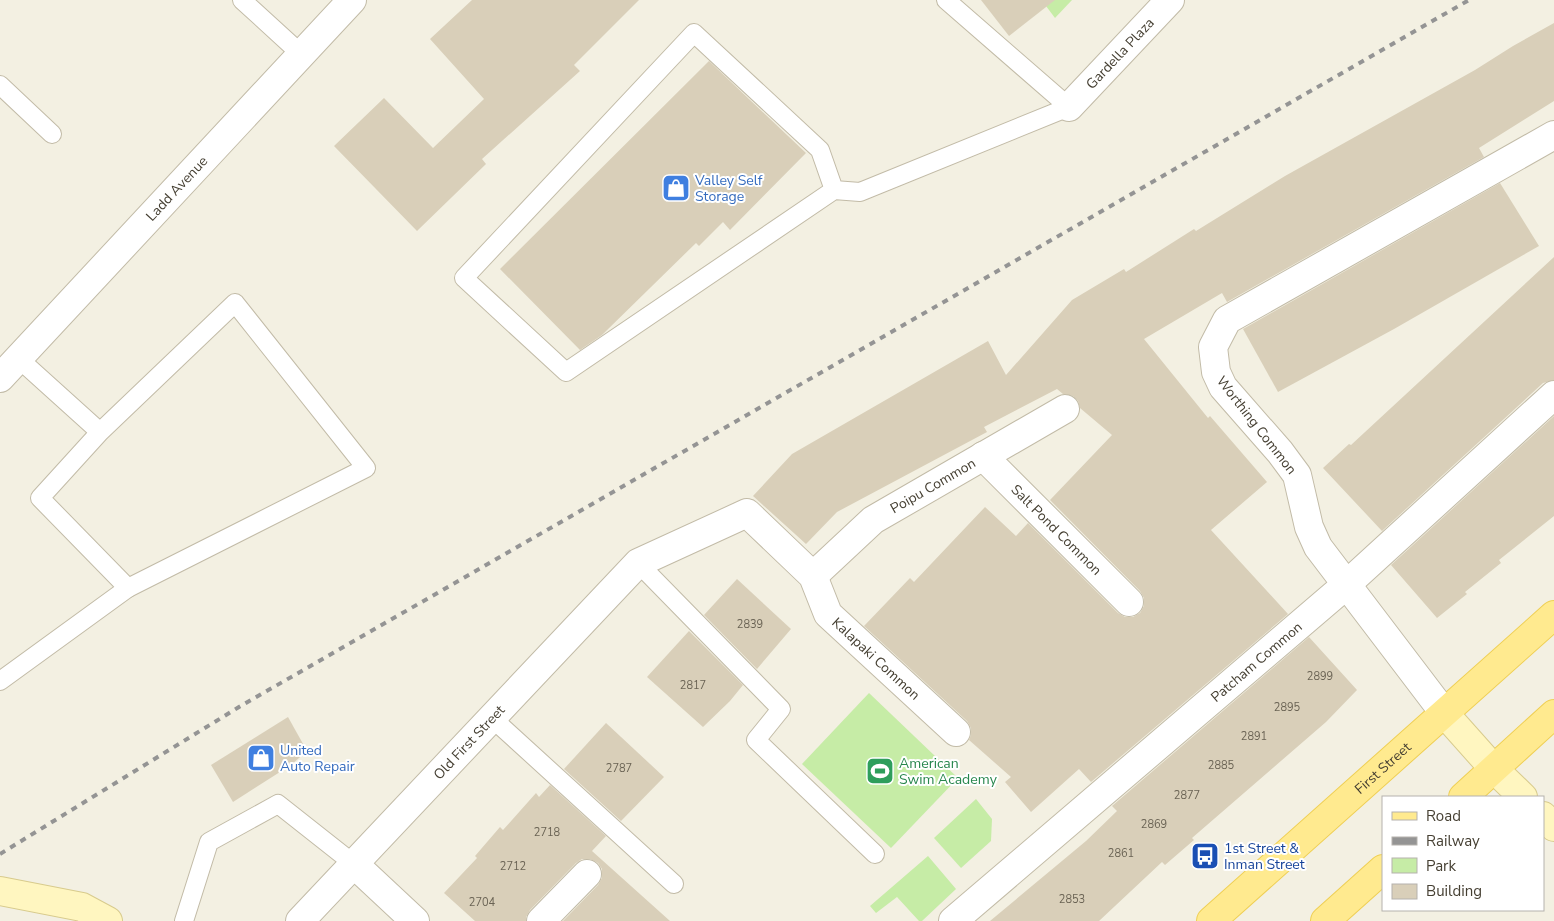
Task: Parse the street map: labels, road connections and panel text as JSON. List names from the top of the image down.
{
  "streets": {
    "main road": ["First Street"],
    "street": [
      "Gardella Plaza",
      "Ladd Avenue",
      "Worthing Common",
      "Poipu Common",
      "Salt Pond Common",
      "Kalapaki Common",
      "Patcham Common",
      "Old First Street"
    ]
  },
  "crossings": [
    ["Worthing Common", "Patcham Common"],
    ["Worthing Common", "First Street"],
    ["Poipu Common", "Salt Pond Common"],
    ["Poipu Common", "Kalapaki Common"],
    ["Kalapaki Common", "Old First Street"]
  ],
  "places": {
    "shop": ["Valley Self Storage", "United Auto Repair"],
    "sports": ["American Swim Academy"],
    "bus stop": ["1st Street & Inman Street"]
  },
  "house_numbers": [
    "2839",
    "2899",
    "2817",
    "2895",
    "2891",
    "2885",
    "2787",
    "2877",
    "2869",
    "2718",
    "2861",
    "2712",
    "2853",
    "2704"
  ],
  "legend": [
    "Road",
    "Railway",
    "Park",
    "Building"
  ]
}
